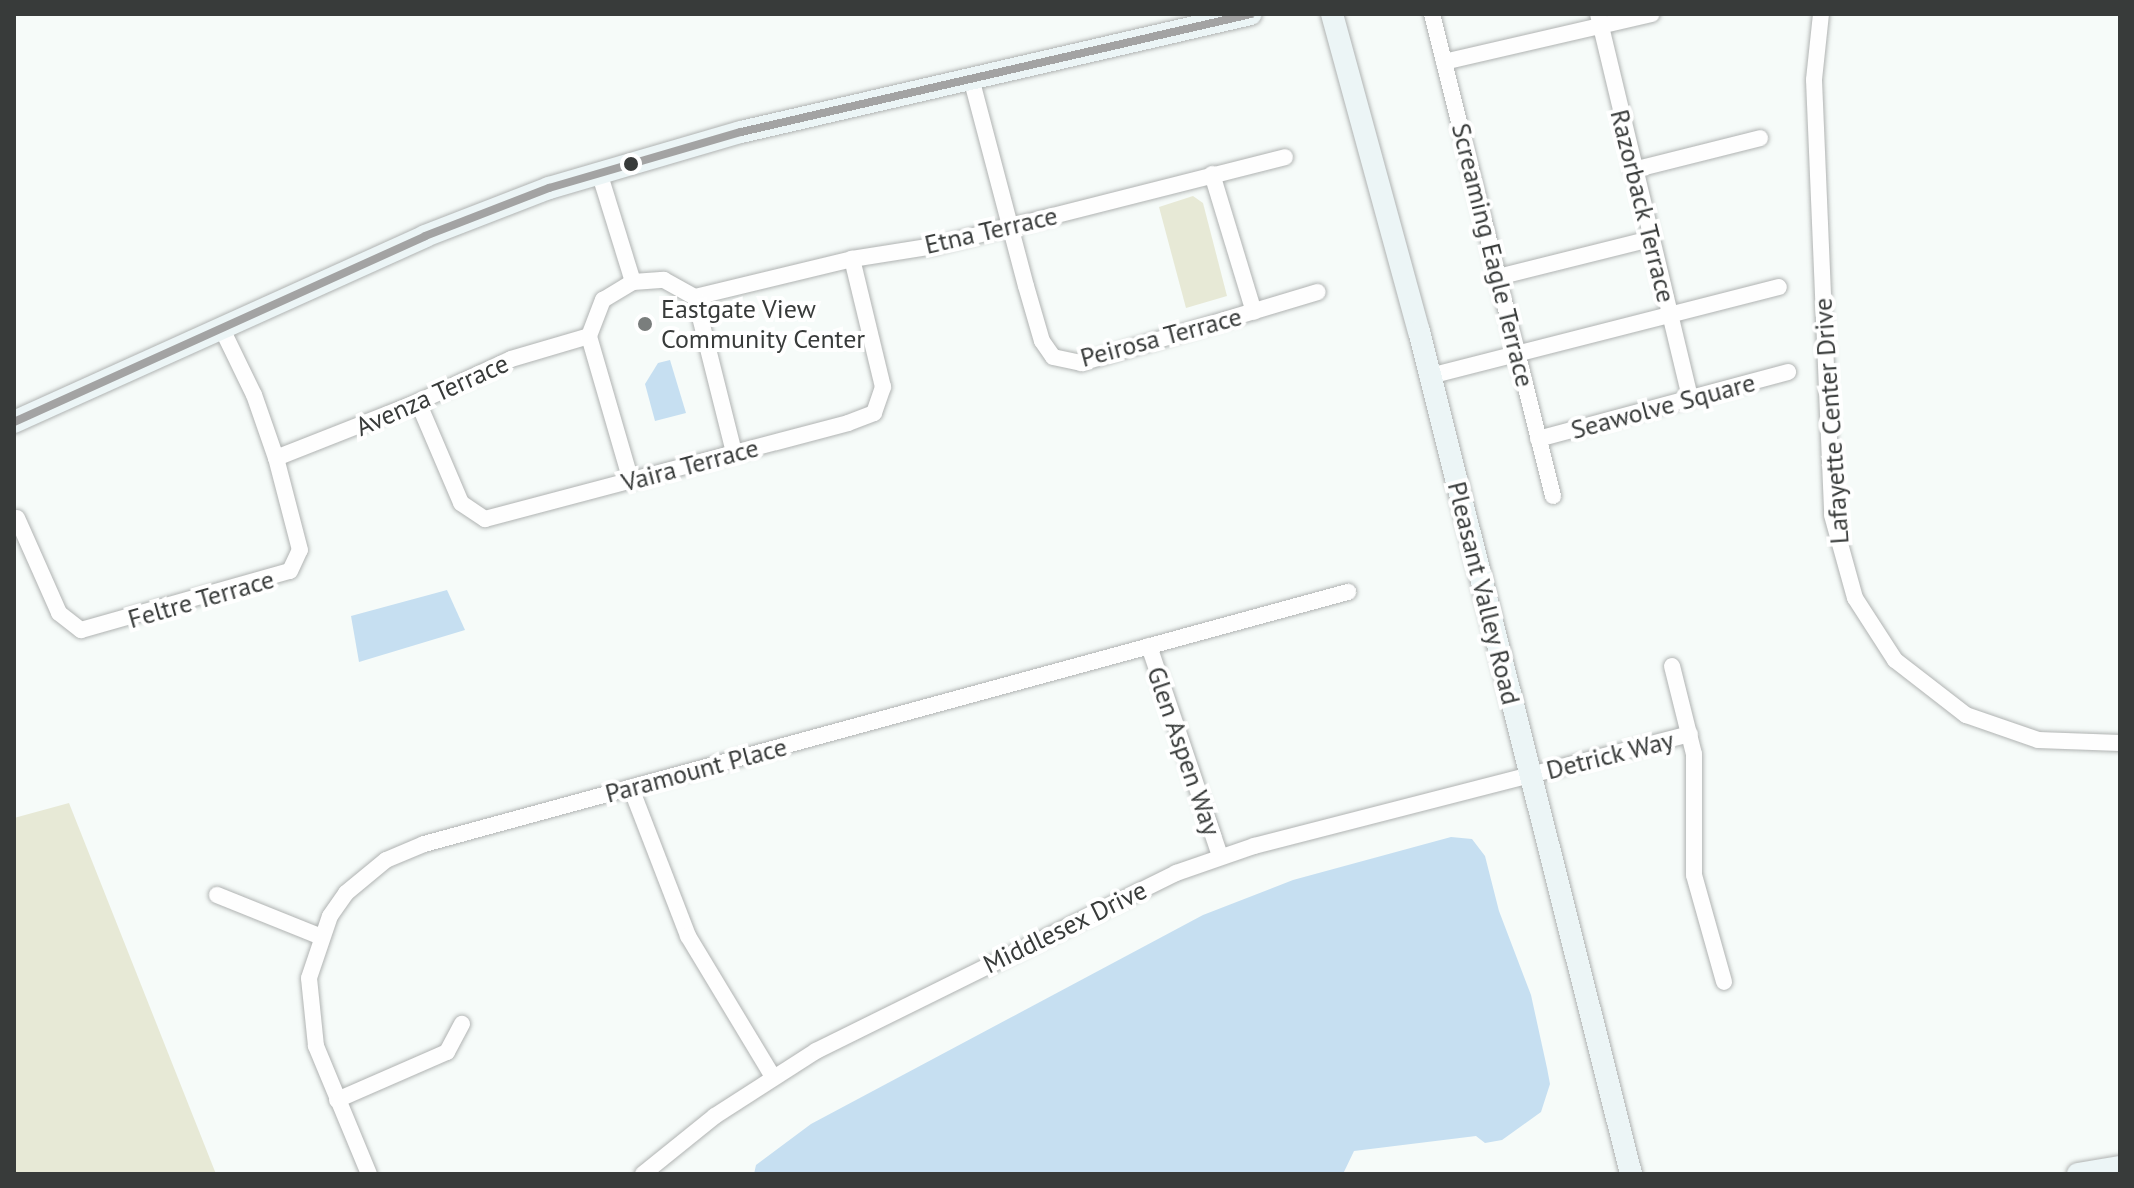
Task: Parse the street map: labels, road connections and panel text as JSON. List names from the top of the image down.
{
  "streets": {
    "street": [
      "Razorback Terrace",
      "Etna Terrace",
      "Screaming Eagle Terrace",
      "Peirosa Terrace",
      "Avenza Terrace",
      "Seawolve Square",
      "Lafayette Center Drive",
      "Vaira Terrace",
      "Pleasant Valley Road",
      "Feltre Terrace",
      "Glen Aspen Way",
      "Detrick Way",
      "Paramount Place",
      "Middlesex Drive"
    ]
  },
  "crossings": [
    ["Razorback Terrace", "Seawolve Square"],
    ["Etna Terrace", "Peirosa Terrace"],
    ["Etna Terrace", "Vaira Terrace"],
    ["Screaming Eagle Terrace", "Seawolve Square"],
    ["Avenza Terrace", "Vaira Terrace"],
    ["Avenza Terrace", "Feltre Terrace"],
    ["Pleasant Valley Road", "Detrick Way"],
    ["Pleasant Valley Road", "Middlesex Drive"],
    ["Glen Aspen Way", "Paramount Place"],
    ["Glen Aspen Way", "Middlesex Drive"],
    ["Detrick Way", "Middlesex Drive"]
  ],
  "places": ["Eastgate View Community Center"]
}
